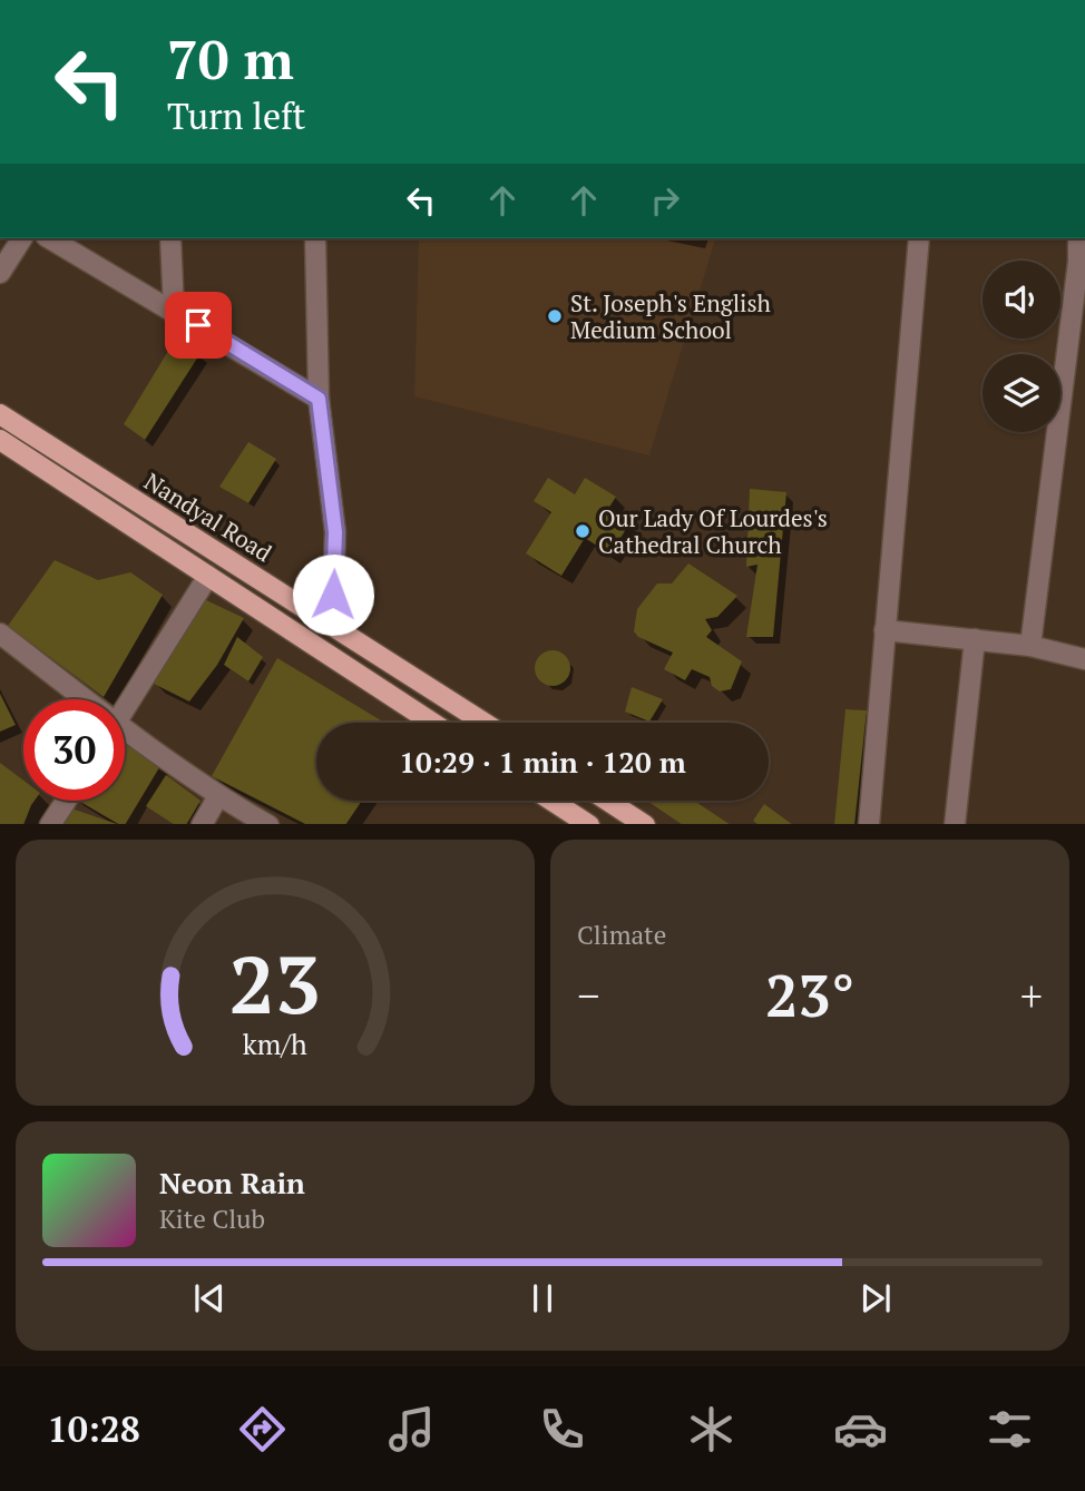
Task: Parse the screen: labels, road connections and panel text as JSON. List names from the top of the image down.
{
  "streets": {
    "main road": ["Nandyal Road"]
  },
  "places": ["St. Joseph's English Medium School", "Our Lady Of Lourdes's Cathedral Church"],
  "page": {
    "turn": ["70 m", "Turn left"],
    "limit": "30",
    "trip": "10:29 · 1 min · 120 m",
    "tile": "Climate",
    "heat": ["−", "23°", "+"],
    "song": ["Neon Rain", "Kite Club"],
    "tabs": "10:28",
    "gauge": ["23", "km/h"]
  }
}
